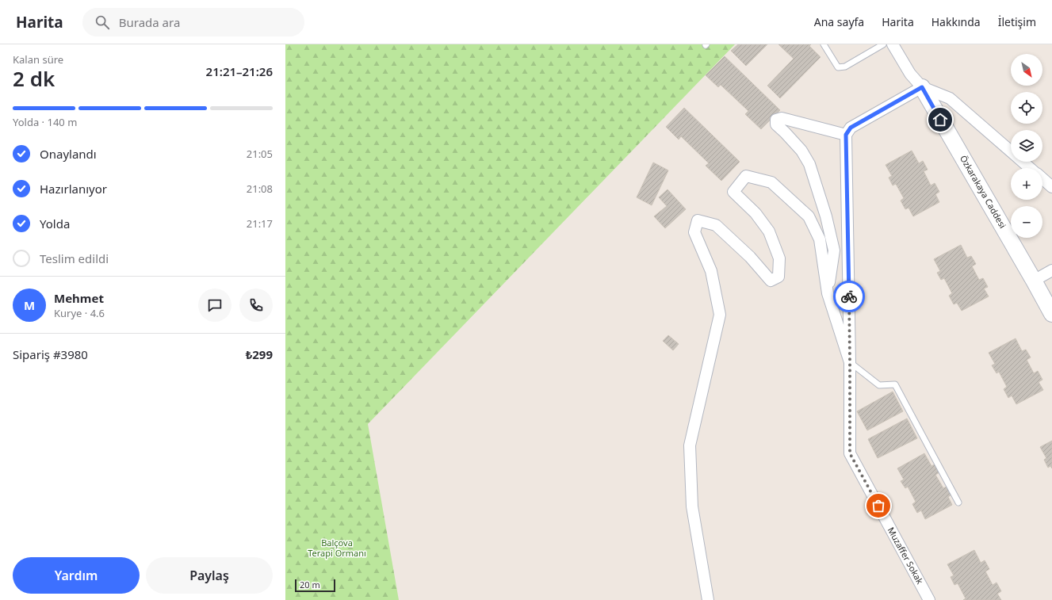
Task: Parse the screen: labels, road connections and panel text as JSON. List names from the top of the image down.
{
  "streets": {
    "street": ["Özkarakaya Caddesi", "Muzaffer Sokak"]
  },
  "parks": ["Balçova Terapi Ormanı"],
  "scale_bar": "20 m",
  "north": "bottom right",
  "page": {
    "header": "Harita",
    "search": "Burada ara",
    "nav": [
      "Ana sayfa",
      "Harita",
      "Hakkında",
      "İletişim"
    ],
    "heading": ["2 dk", "Kalan süre", "21:21–21:26"],
    "panel": [
      "Mehmet",
      "Kurye · 4.6",
      "Sipariş #3980",
      "₺299"
    ],
    "map_buttons": ["+", "−"],
    "bar": "Yolda · 140 m",
    "list": [
      ["Onaylandı", "21:05"],
      ["Hazırlanıyor", "21:08"],
      ["Yolda", "21:17"],
      "Teslim edildi"
    ],
    "round": "M",
    "buttons": ["Yardım", "Paylaş"],
    "scale": "20 m"
  }
}
